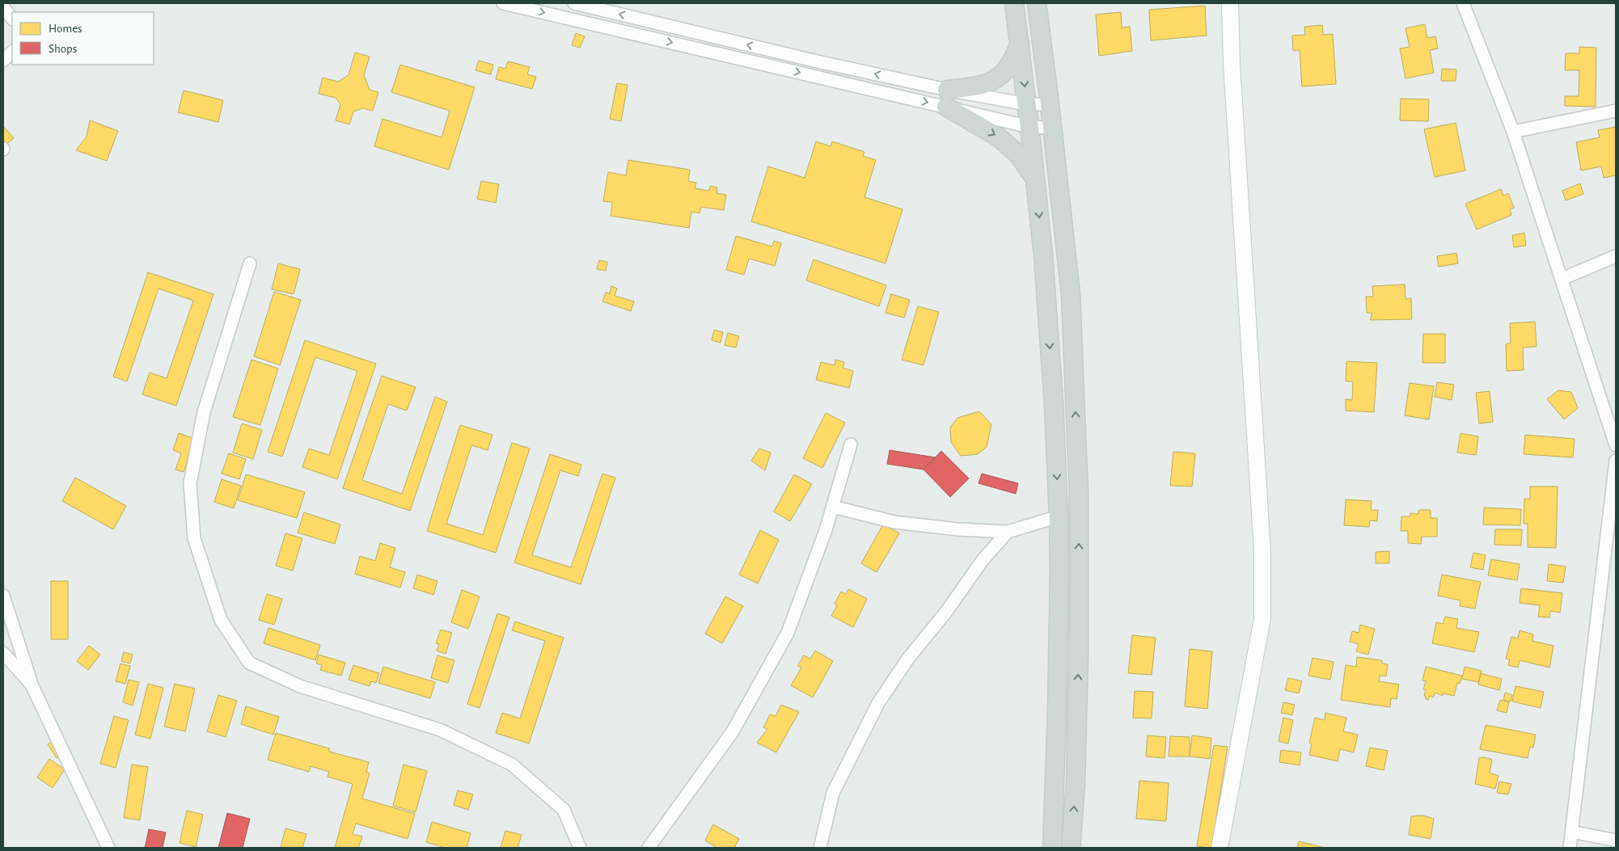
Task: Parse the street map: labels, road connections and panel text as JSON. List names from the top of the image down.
{
  "legend": ["Homes", "Shops"]
}
